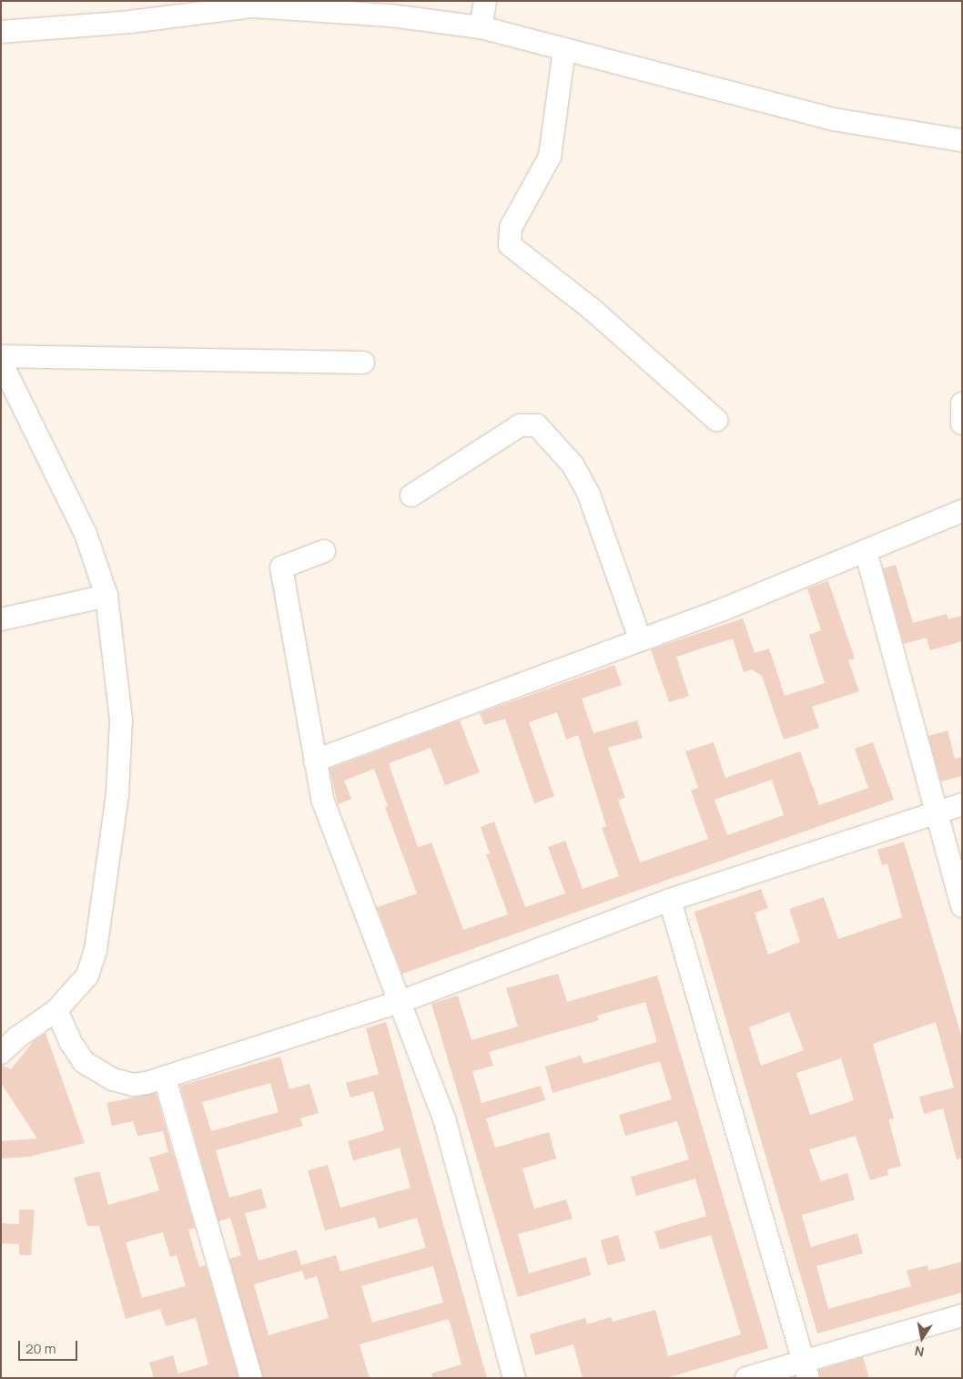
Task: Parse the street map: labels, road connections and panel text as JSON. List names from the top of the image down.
{
  "scale_bar": "20 m",
  "north": "bottom"
}
